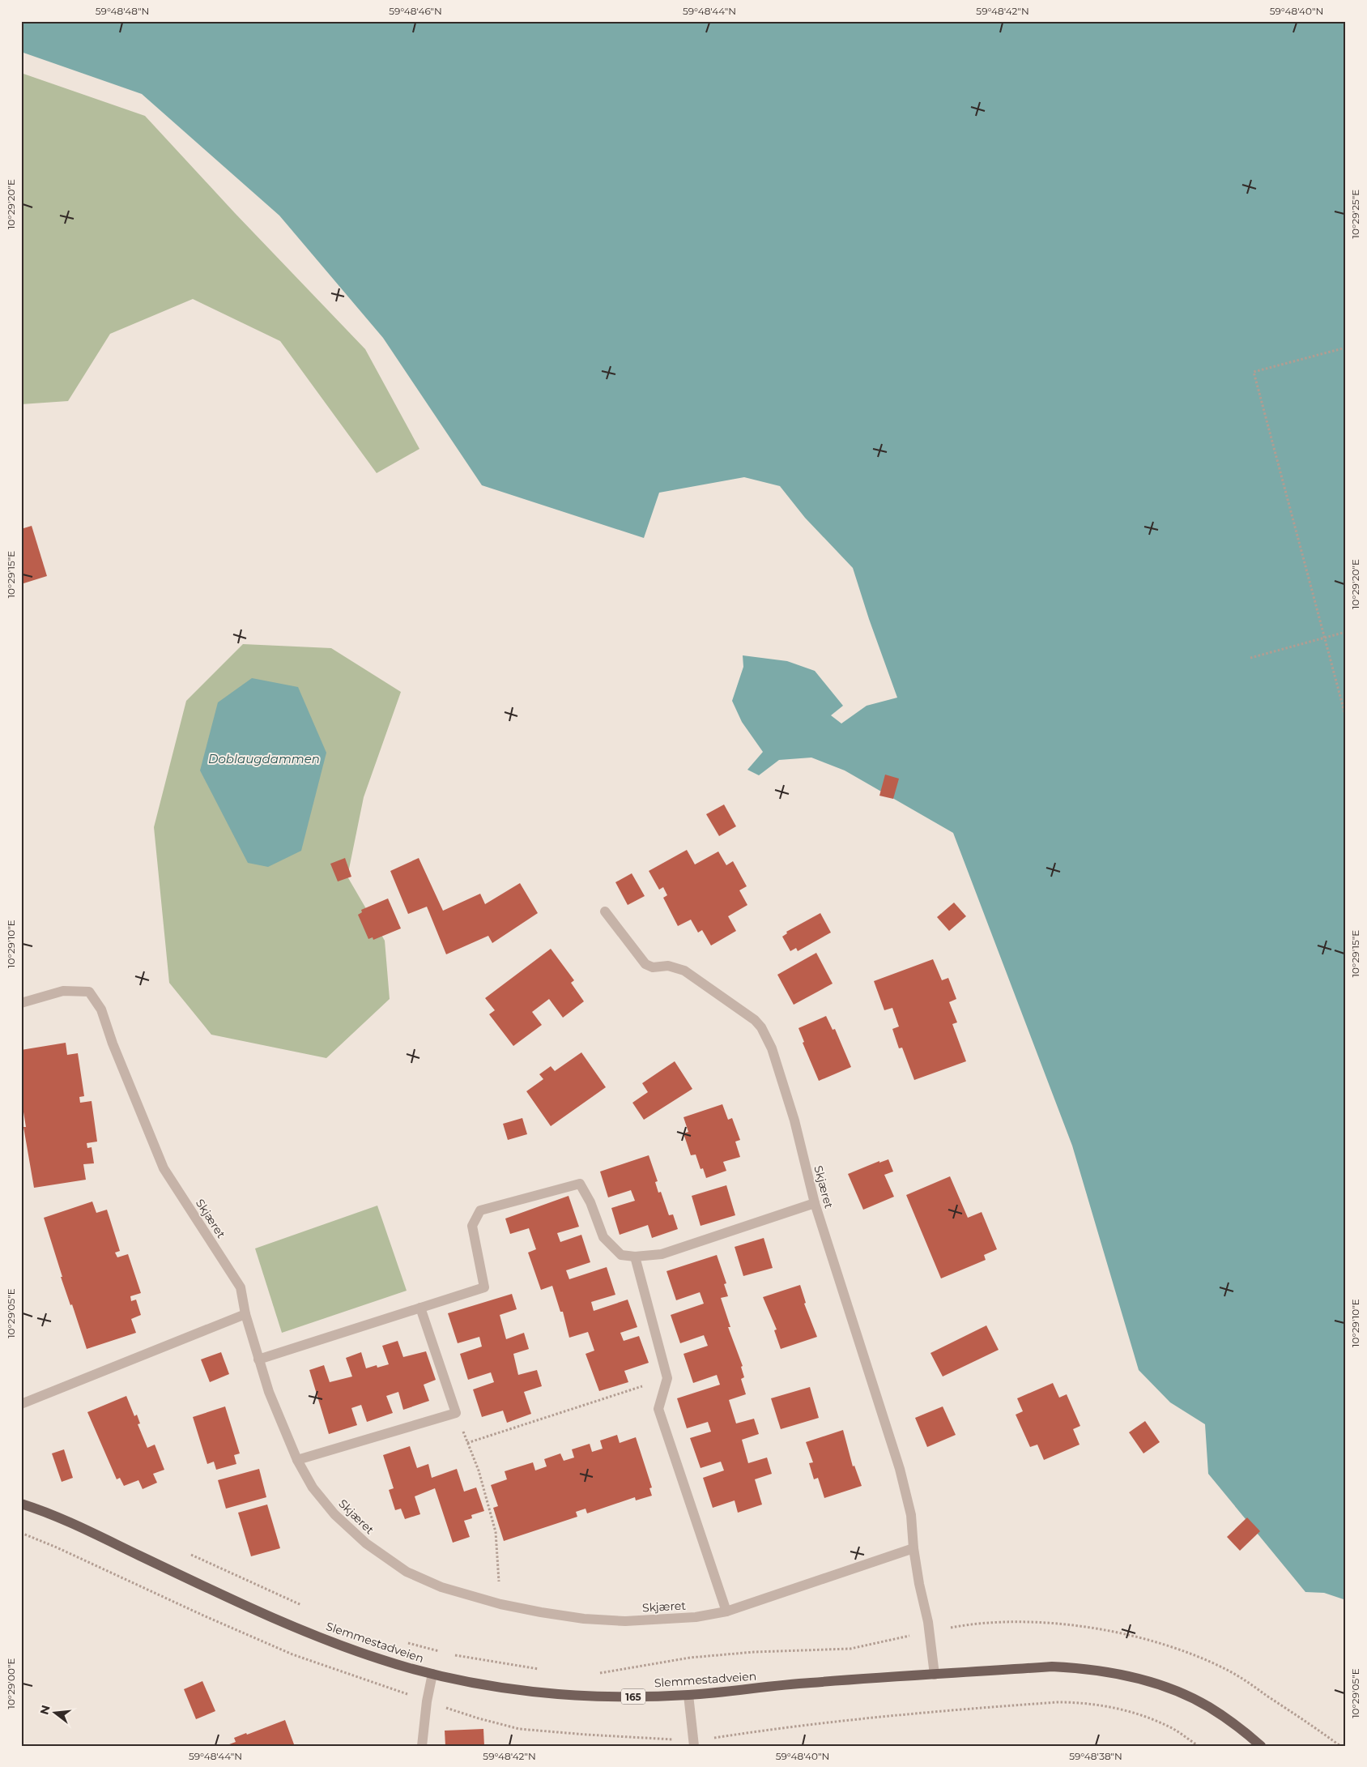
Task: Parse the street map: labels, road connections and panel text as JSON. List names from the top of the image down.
{
  "streets": {
    "main road": ["Slemmestadveien", "165"],
    "street": ["Skjæret"]
  },
  "crossings": [
    ["Skjæret", "Slemmestadveien"]
  ],
  "water": ["Doblaugdammen"],
  "north": "left",
  "coordinates": [
    "59°48'48\"N",
    "59°48'46\"N",
    "59°48'44\"N",
    "59°48'42\"N",
    "59°48'40\"N",
    "10°29'20\"E",
    "10°29'25\"E",
    "10°29'15\"E",
    "10°29'10\"E",
    "10°29'05\"E",
    "10°29'00\"E",
    "59°48'38\"N"
  ]
}
